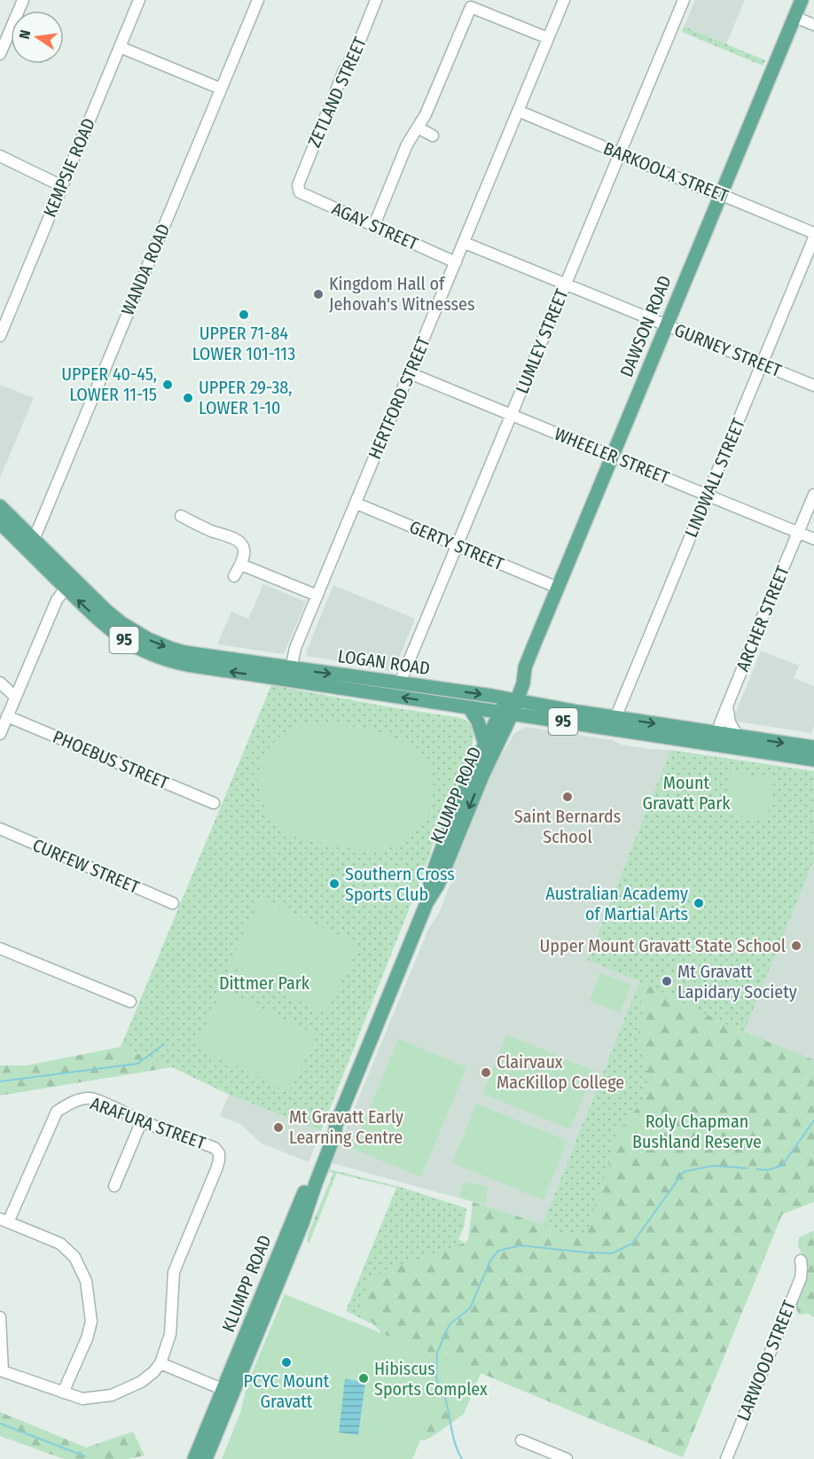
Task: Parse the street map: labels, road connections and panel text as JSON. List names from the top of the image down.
{
  "streets": {
    "main road": [
      "DAWSON ROAD",
      "95",
      "LOGAN ROAD",
      "KLUMPP ROAD"
    ],
    "street": [
      "ZETLAND STREET",
      "KEMPSIE ROAD",
      "BARKOOLA STREET",
      "AGAY STREET",
      "WANDA ROAD",
      "LUMLEY STREET",
      "GURNEY STREET",
      "HERTFORD STREET",
      "WHEELER STREET",
      "LINDWALL STREET",
      "GERTY STREET",
      "ARCHER STREET",
      "PHOEBUS STREET",
      "CURFEW STREET",
      "ARAFURA STREET",
      "LARWOOD STREET"
    ]
  },
  "crossings": [
    ["ZETLAND STREET", "AGAY STREET"],
    ["BARKOOLA STREET", "DAWSON ROAD"],
    ["BARKOOLA STREET", "LUMLEY STREET"],
    ["BARKOOLA STREET", "HERTFORD STREET"],
    ["AGAY STREET", "HERTFORD STREET"],
    ["WANDA ROAD", "LOGAN ROAD"],
    ["DAWSON ROAD", "GURNEY STREET"],
    ["DAWSON ROAD", "WHEELER STREET"],
    ["DAWSON ROAD", "GERTY STREET"],
    ["DAWSON ROAD", "LOGAN ROAD"],
    ["DAWSON ROAD", "KLUMPP ROAD"],
    ["LUMLEY STREET", "GURNEY STREET"],
    ["LUMLEY STREET", "WHEELER STREET"],
    ["LUMLEY STREET", "GERTY STREET"],
    ["LUMLEY STREET", "LOGAN ROAD"],
    ["GURNEY STREET", "HERTFORD STREET"],
    ["GURNEY STREET", "LINDWALL STREET"],
    ["HERTFORD STREET", "WHEELER STREET"],
    ["HERTFORD STREET", "GERTY STREET"],
    ["HERTFORD STREET", "LOGAN ROAD"],
    ["WHEELER STREET", "LINDWALL STREET"],
    ["WHEELER STREET", "ARCHER STREET"],
    ["LINDWALL STREET", "LOGAN ROAD"],
    ["ARCHER STREET", "LOGAN ROAD"],
    ["LOGAN ROAD", "KLUMPP ROAD"]
  ],
  "parks": ["Mount Gravatt Park", "Dittmer Park", "Roly Chapman Bushland Reserve"],
  "places": [
    "Kingdom Hall of Jehovah's Witnesses",
    "UPPER 71-84 LOWER 101-113",
    "UPPER 40-45, LOWER 11-15",
    "UPPER 29-38, LOWER 1-10",
    "Saint Bernards School",
    "Southern Cross Sports Club",
    "Australian Academy of Martial Arts",
    "Upper Mount Gravatt State School",
    "Mt Gravatt Lapidary Society",
    "Clairvaux MacKillop College",
    "Mt Gravatt Early Learning Centre",
    "PCYC Mount Gravatt",
    "Hibiscus Sports Complex"
  ],
  "north": "left"
}
